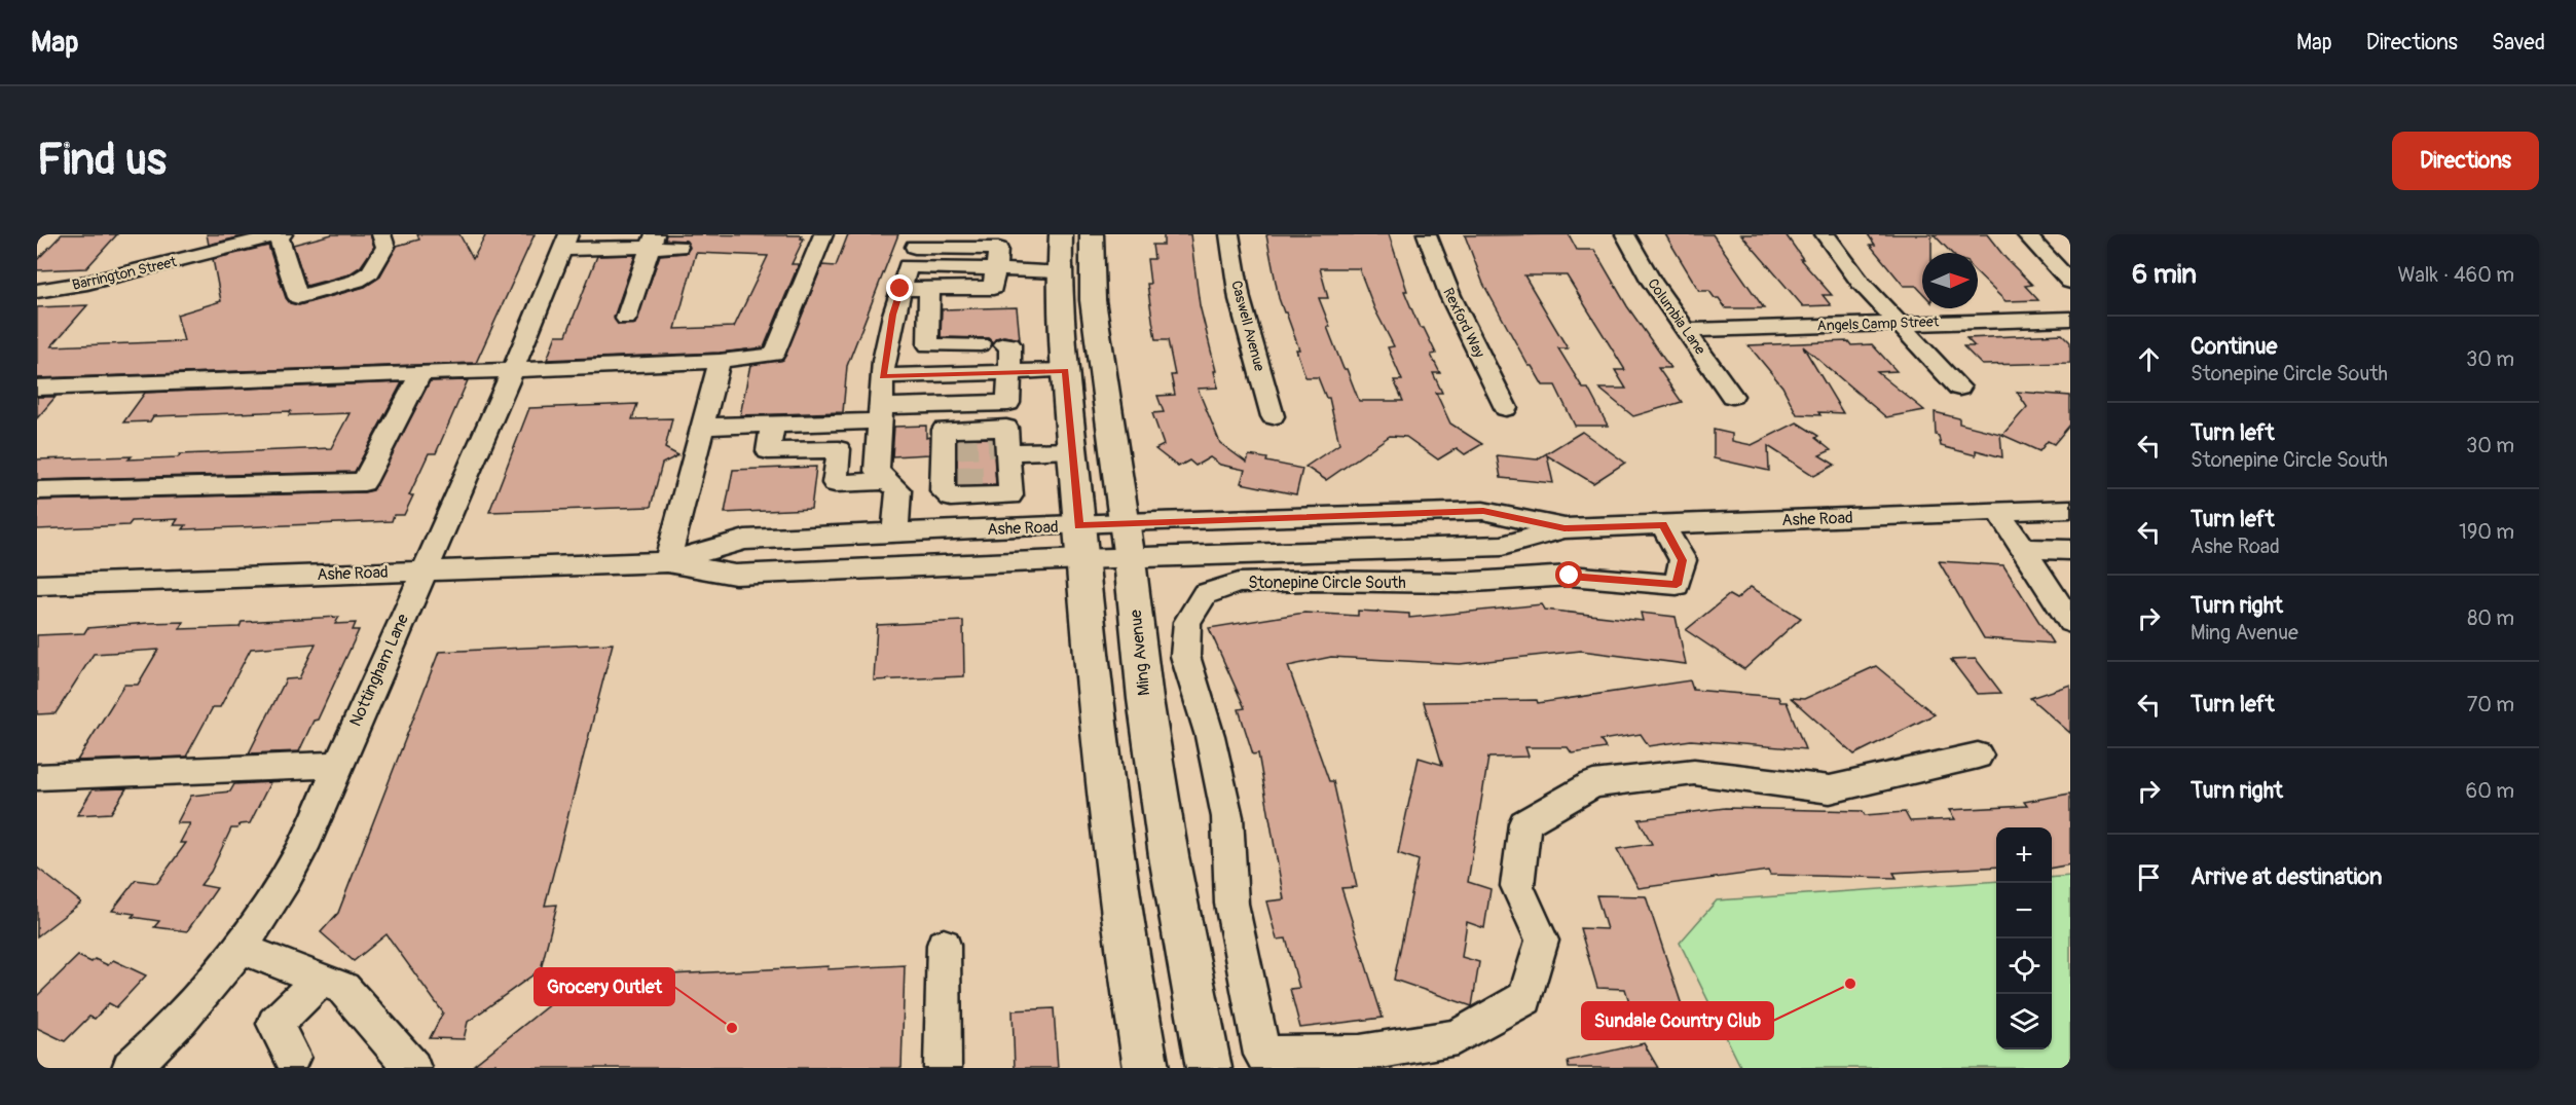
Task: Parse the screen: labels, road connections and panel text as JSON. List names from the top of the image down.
{
  "streets": {
    "main road": ["Ming Avenue"],
    "street": [
      "Barrington Street",
      "Columbia Lane",
      "Rexford Way",
      "Angels Camp Street",
      "Caswell Avenue",
      "Ashe Road",
      "Stonepine Circle South",
      "Nottingham Lane"
    ]
  },
  "crossings": [
    ["Columbia Lane", "Angels Camp Street"],
    ["Ashe Road", "Stonepine Circle South"],
    ["Ashe Road", "Ming Avenue"],
    ["Ashe Road", "Nottingham Lane"]
  ],
  "places": ["Sundale Country Club", "Grocery Outlet"],
  "north": "right",
  "page": {
    "header": "Map",
    "nav": ["Map", "Directions", "Saved"],
    "buttons": "Directions",
    "title": "Find us",
    "heading": ["6 min", "Walk · 460 m"],
    "list": [
      ["Continue", "Stonepine Circle South", "30 m"],
      ["Turn left", "Stonepine Circle South", "30 m"],
      ["Turn left", "Ashe Road", "190 m"],
      ["Turn right", "Ming Avenue", "80 m"],
      ["Turn left", "70 m"],
      ["Turn right", "60 m"],
      "Arrive at destination"
    ],
    "map_buttons": ["+", "−"]
  }
}
